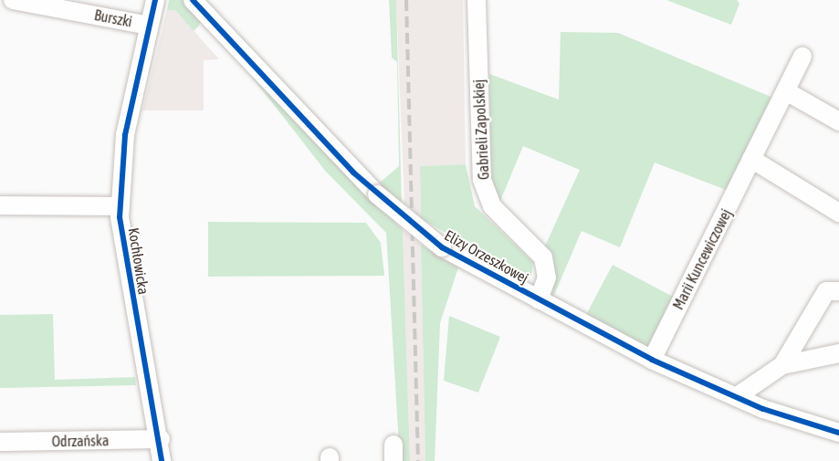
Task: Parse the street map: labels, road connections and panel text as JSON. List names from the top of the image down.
{
  "streets": {
    "street": [
      "Burszki",
      "Gabrieli Zapolskiej",
      "Elizy Orzeszkowej",
      "Marii Kuncewiczowej",
      "Kochłowicka",
      "Odrzańska"
    ]
  },
  "crossings": [
    ["Burszki", "Kochłowicka"],
    ["Gabrieli Zapolskiej", "Elizy Orzeszkowej"],
    ["Elizy Orzeszkowej", "Marii Kuncewiczowej"],
    ["Kochłowicka", "Odrzańska"]
  ]
}
